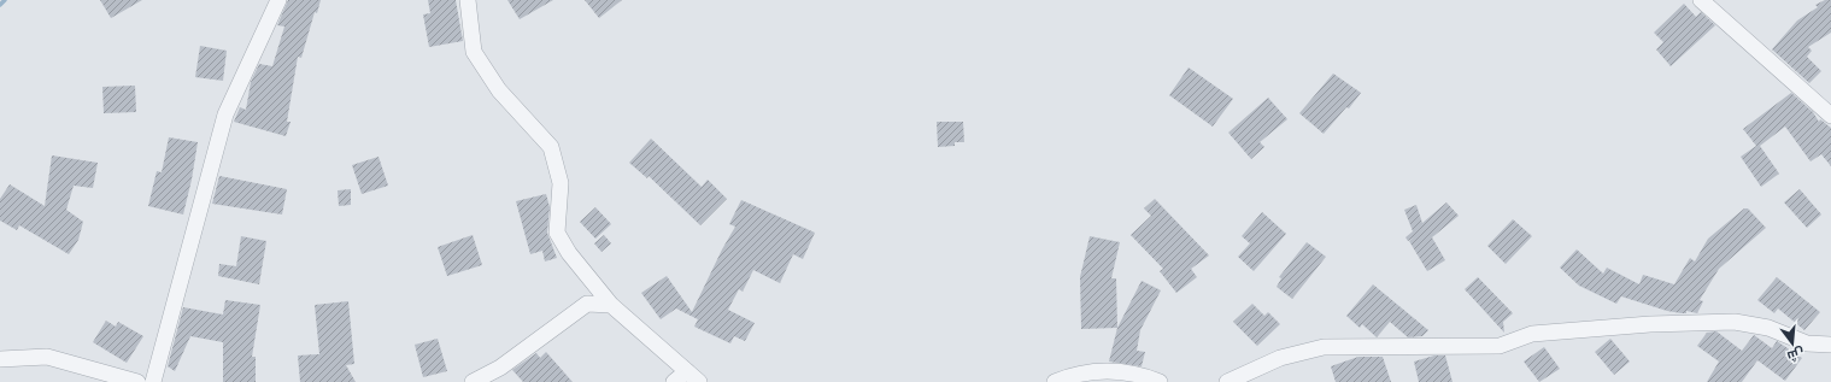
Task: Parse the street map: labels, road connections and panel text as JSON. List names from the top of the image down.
{
  "north": "bottom"
}
